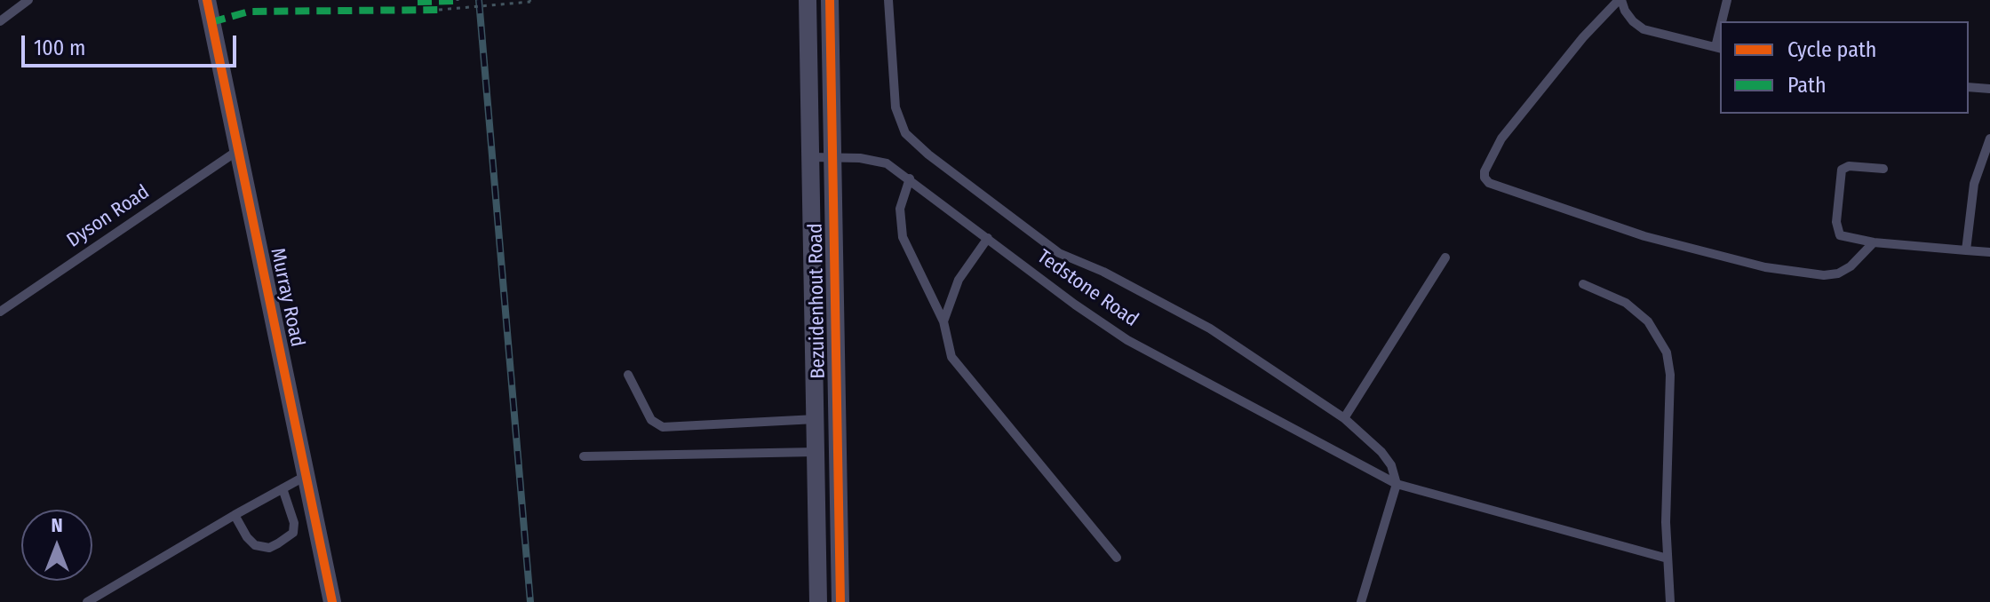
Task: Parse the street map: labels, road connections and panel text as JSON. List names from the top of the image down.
{
  "streets": {
    "street": ["Murray Road", "Bezuidenhout Road"],
    "lane": ["Dyson Road", "Tedstone Road"]
  },
  "crossings": [
    ["Dyson Road", "Murray Road"],
    ["Tedstone Road", "Bezuidenhout Road"]
  ],
  "legend": ["Cycle path", "Path"],
  "scale_bar": "100 m",
  "north": "top"
}
